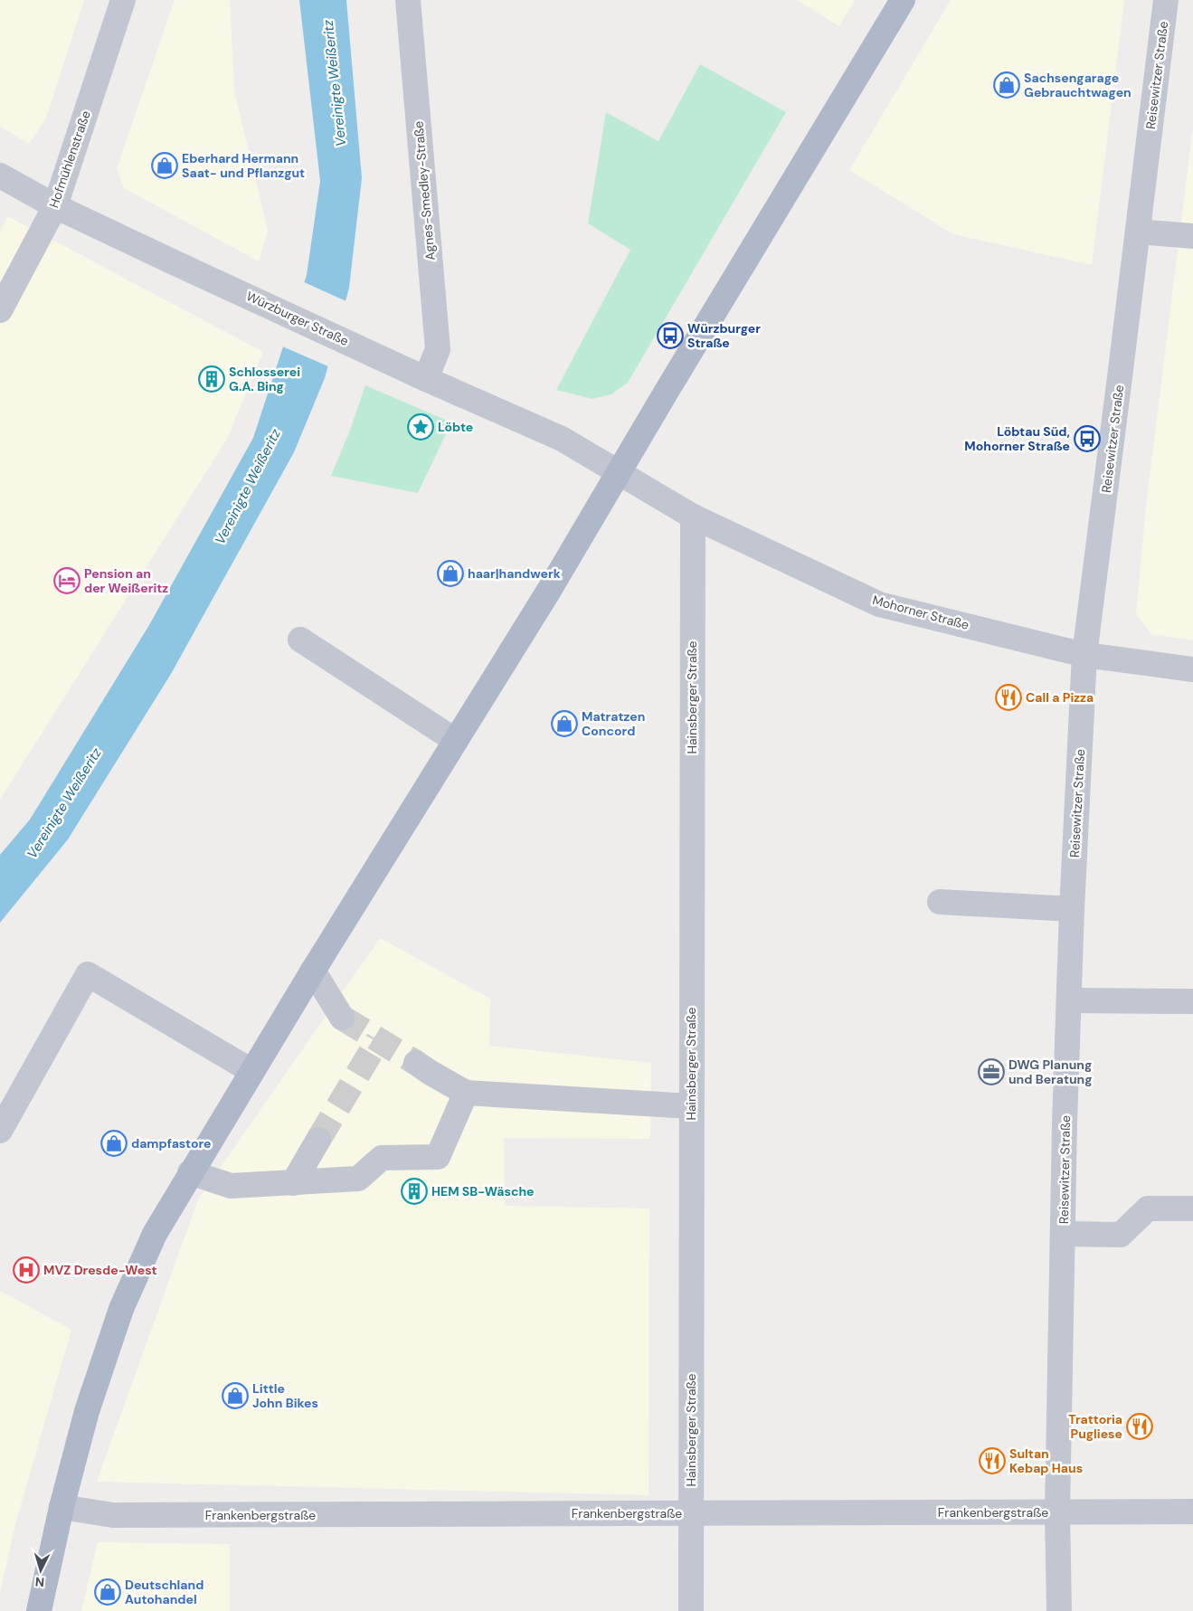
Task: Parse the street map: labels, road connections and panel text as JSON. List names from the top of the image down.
{
  "streets": {
    "street": [
      "Reisewitzer Straße",
      "Hofmühlenstraße",
      "Agnes-Smedley-Straße",
      "Würzburger Straße",
      "Mohorner Straße",
      "Hainsberger Straße",
      "Frankenbergstraße"
    ]
  },
  "crossings": [
    ["Reisewitzer Straße", "Mohorner Straße"],
    ["Reisewitzer Straße", "Frankenbergstraße"],
    ["Hofmühlenstraße", "Würzburger Straße"],
    ["Agnes-Smedley-Straße", "Würzburger Straße"],
    ["Würzburger Straße", "Mohorner Straße"],
    ["Mohorner Straße", "Hainsberger Straße"],
    ["Hainsberger Straße", "Frankenbergstraße"]
  ],
  "water": ["Vereinigte Weißeritz"],
  "places": {
    "shop": [
      "Sachsengarage Gebrauchtwagen",
      "Eberhard Hermann Saat- und Pflanzgut",
      "haar|handwerk",
      "Matratzen Concord",
      "dampfastore",
      "Little John Bikes",
      "Deutschland Autohandel"
    ],
    "bus stop": ["Würzburger Straße", "Löbtau Süd, Mohorner Straße"],
    "building": ["Schlosserei G.A. Bing", "HEM SB-Wäsche"],
    "place": ["Löbte"],
    "hotel": ["Pension an der Weißeritz"],
    "restaurant": ["Call a Pizza", "Trattoria Pugliese", "Sultan Kebap Haus"],
    "office": ["DWG Planung und Beratung"],
    "hospital": ["MVZ Dresde-West"]
  },
  "north": "bottom"
}
